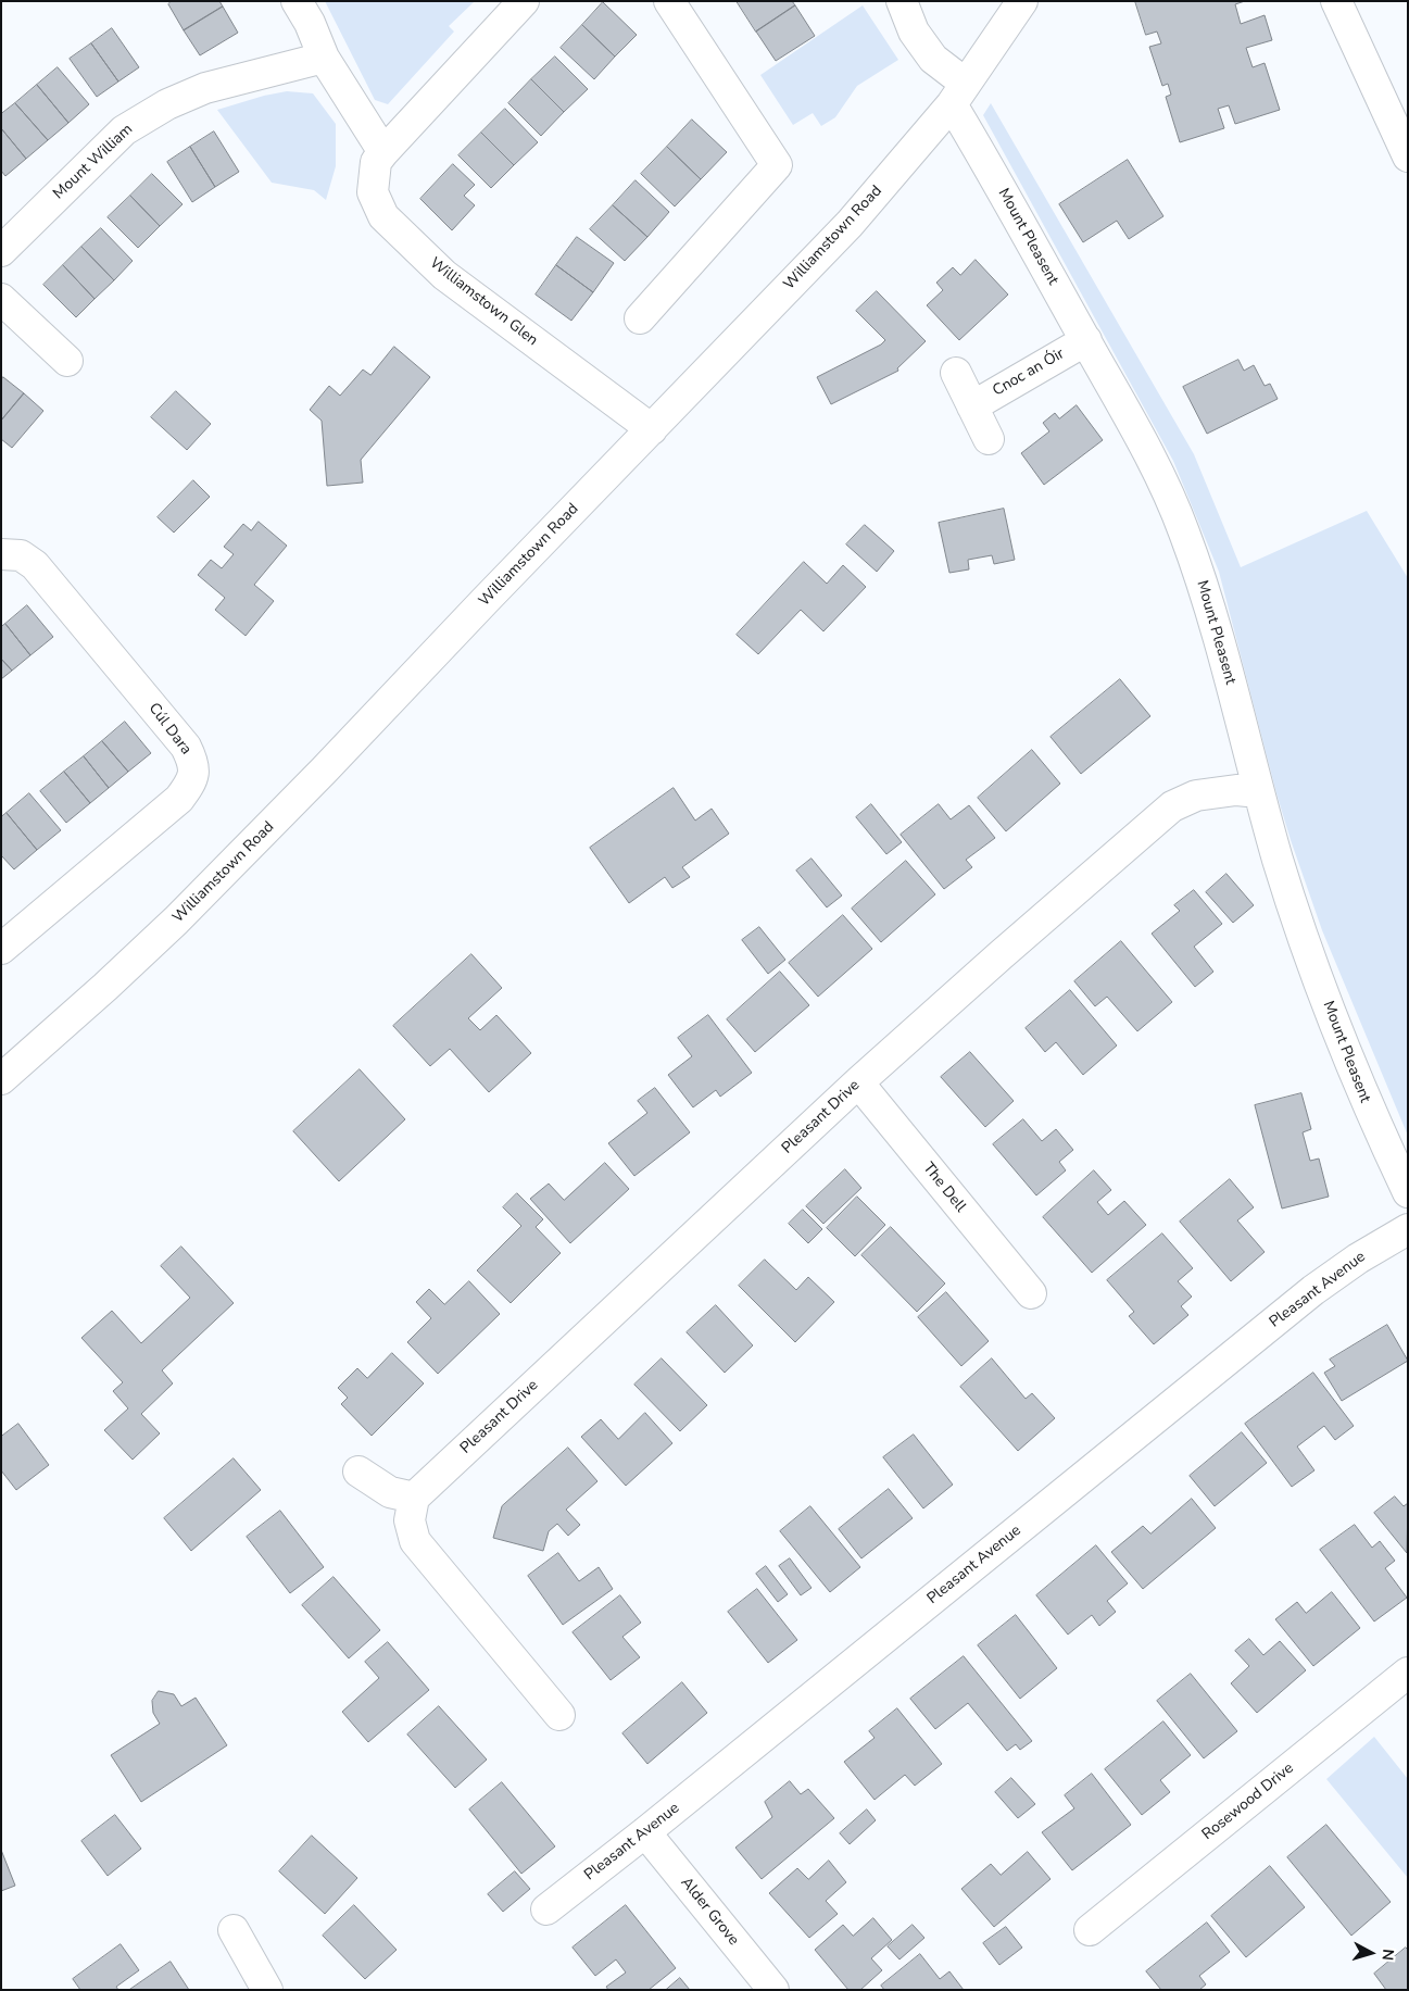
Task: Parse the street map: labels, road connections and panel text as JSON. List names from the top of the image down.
{
  "streets": {
    "street": [
      "Mount William",
      "Mount Pleasent",
      "Williamstown Road",
      "Williamstown Glen",
      "Cnoc an Óir",
      "Cúl Dara",
      "Pleasant Drive",
      "The Dell",
      "Pleasant Avenue",
      "Rosewood Drive",
      "Alder Grove"
    ]
  },
  "crossings": [
    ["Mount Pleasent", "Williamstown Road"],
    ["Mount Pleasent", "Cnoc an Óir"],
    ["Mount Pleasent", "Pleasant Drive"],
    ["Williamstown Road", "Williamstown Glen"],
    ["Pleasant Drive", "The Dell"],
    ["Pleasant Avenue", "Alder Grove"]
  ],
  "north": "right"
}
